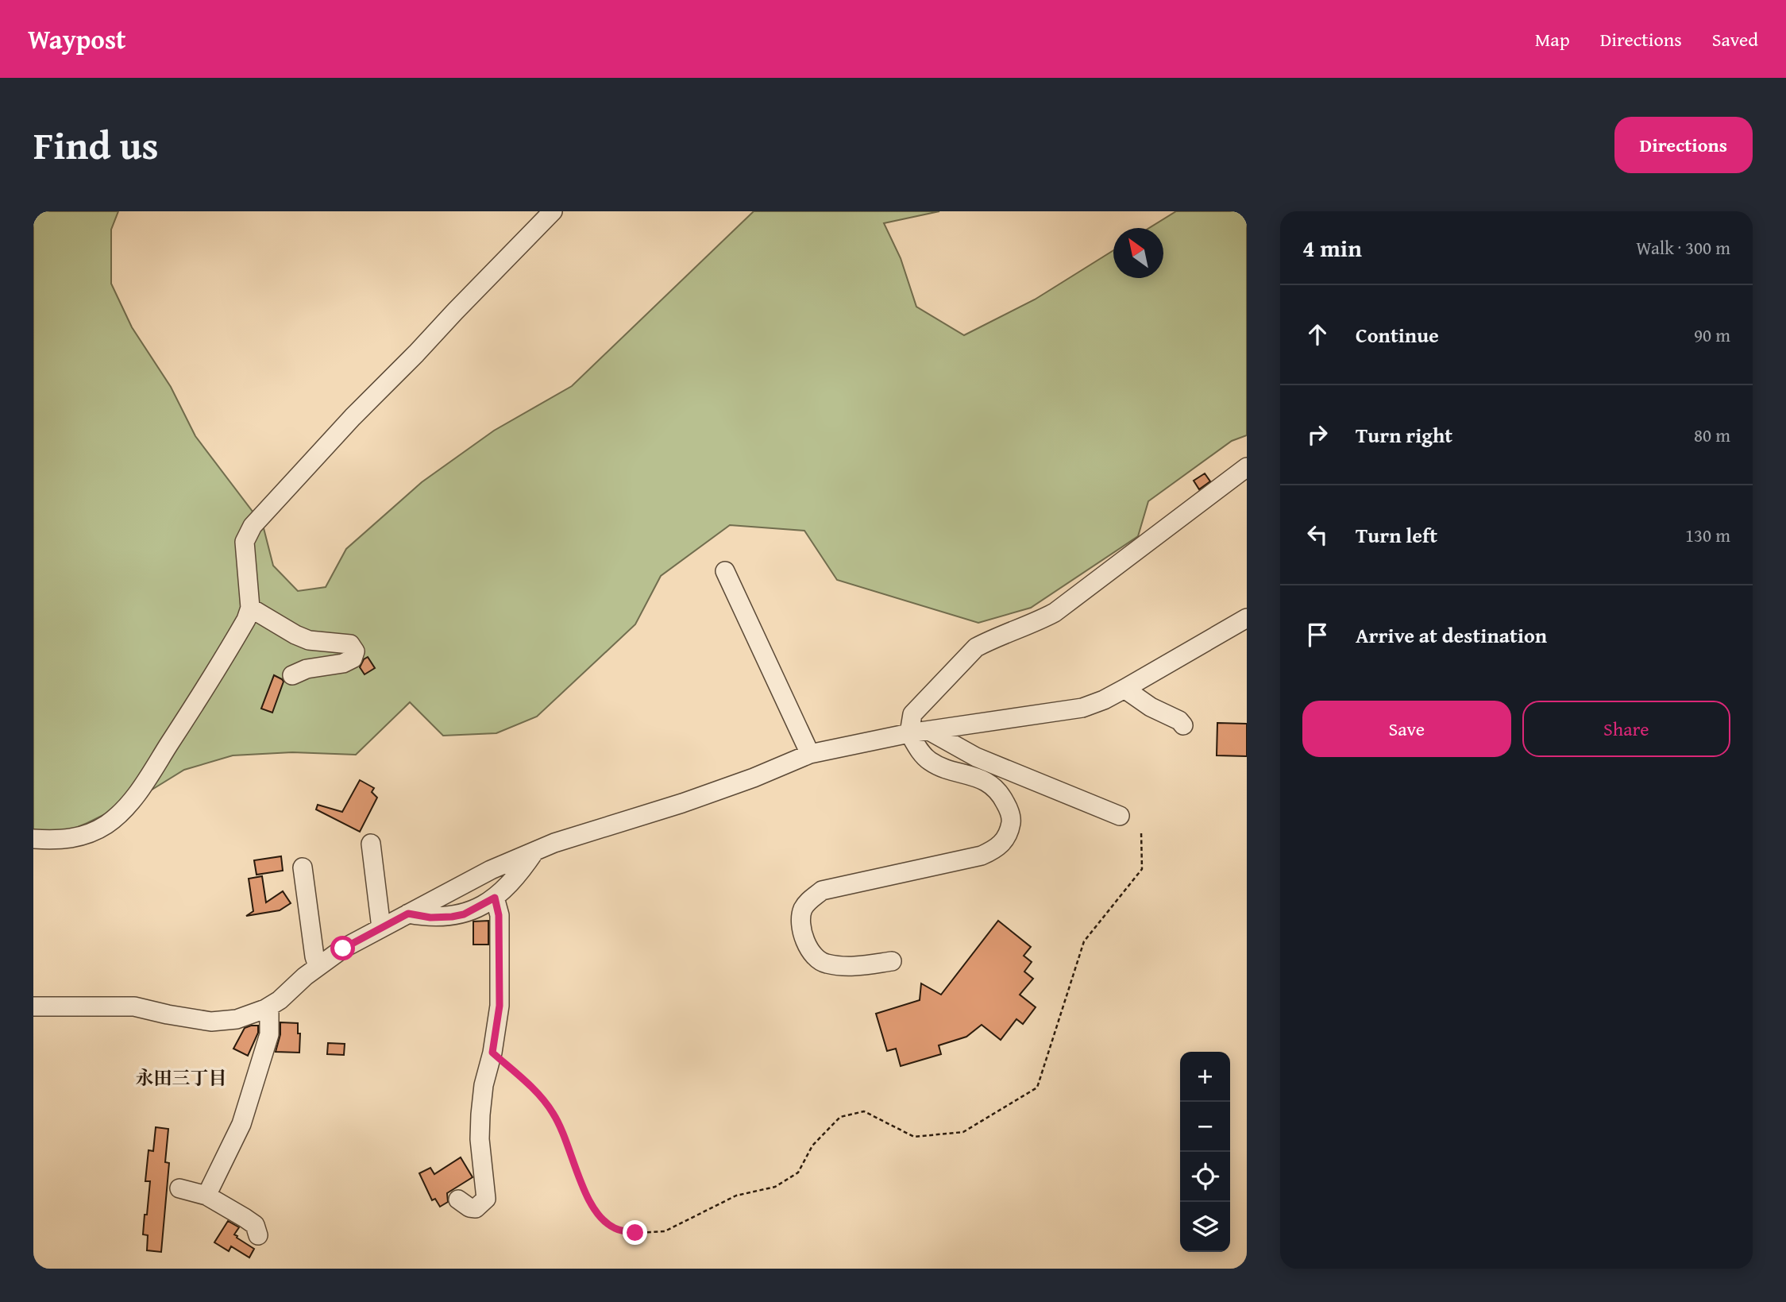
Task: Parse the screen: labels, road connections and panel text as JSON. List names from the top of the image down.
{
  "districts": ["永田三丁目"],
  "north": "top left",
  "page": {
    "header": "Waypost",
    "nav": ["Map", "Directions", "Saved"],
    "title": "Find us",
    "buttons": [
      "Directions",
      ["Save", "Share"]
    ],
    "heading": ["4 min", "Walk · 300 m"],
    "list": [
      ["Continue", "90 m"],
      ["Turn right", "80 m"],
      ["Turn left", "130 m"],
      "Arrive at destination"
    ],
    "map_buttons": ["+", "−"]
  }
}
